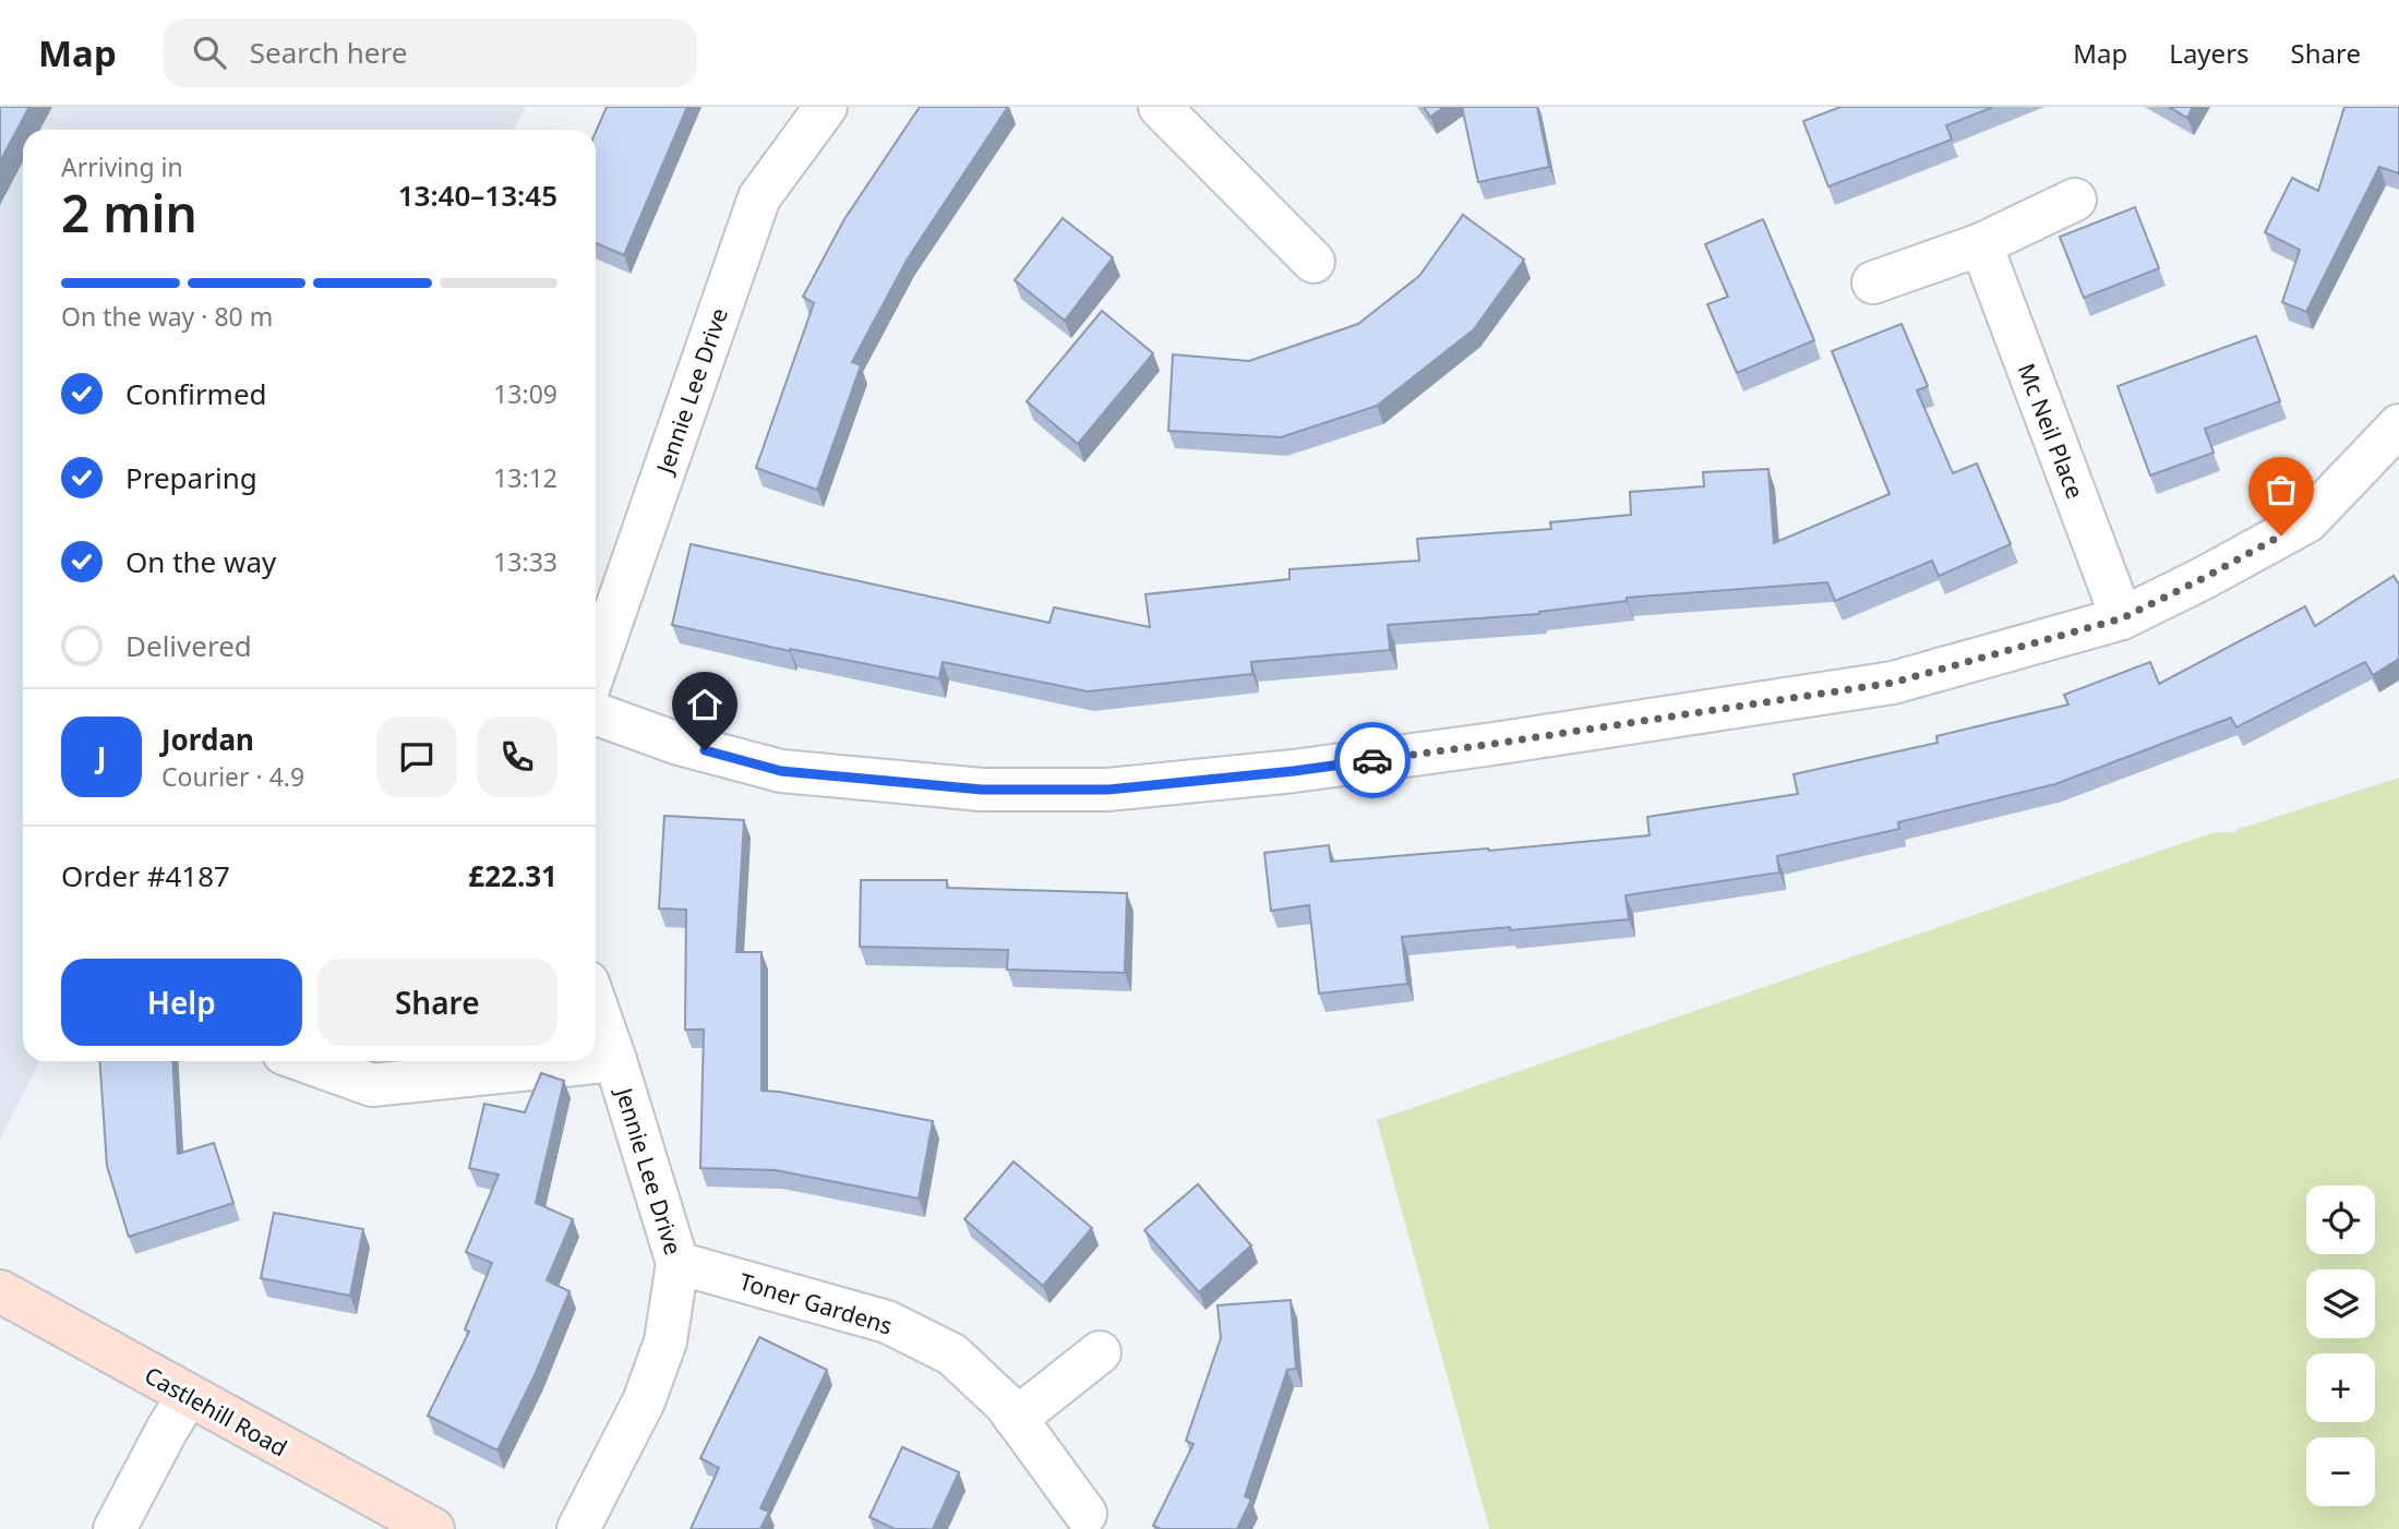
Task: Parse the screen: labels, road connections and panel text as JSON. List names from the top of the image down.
{
  "streets": {
    "main road": ["Castlehill Road"],
    "street": ["Jennie Lee Drive", "Mc Neil Place", "Toner Gardens"]
  },
  "crossings": [
    ["Jennie Lee Drive", "Toner Gardens"]
  ],
  "page": {
    "header": "Map",
    "search": "Search here",
    "nav": ["Map", "Layers", "Share"],
    "heading": ["2 min", "Arriving in", "13:40–13:45"],
    "panel": [
      "Jordan",
      "Courier · 4.9",
      "Order #4187",
      "£22.31"
    ],
    "bar": "On the way · 80 m",
    "list": [
      ["Confirmed", "13:09"],
      ["Preparing", "13:12"],
      ["On the way", "13:33"],
      "Delivered"
    ],
    "round": "J",
    "buttons": ["Help", "Share"],
    "map_buttons": ["+", "−"]
  }
}
